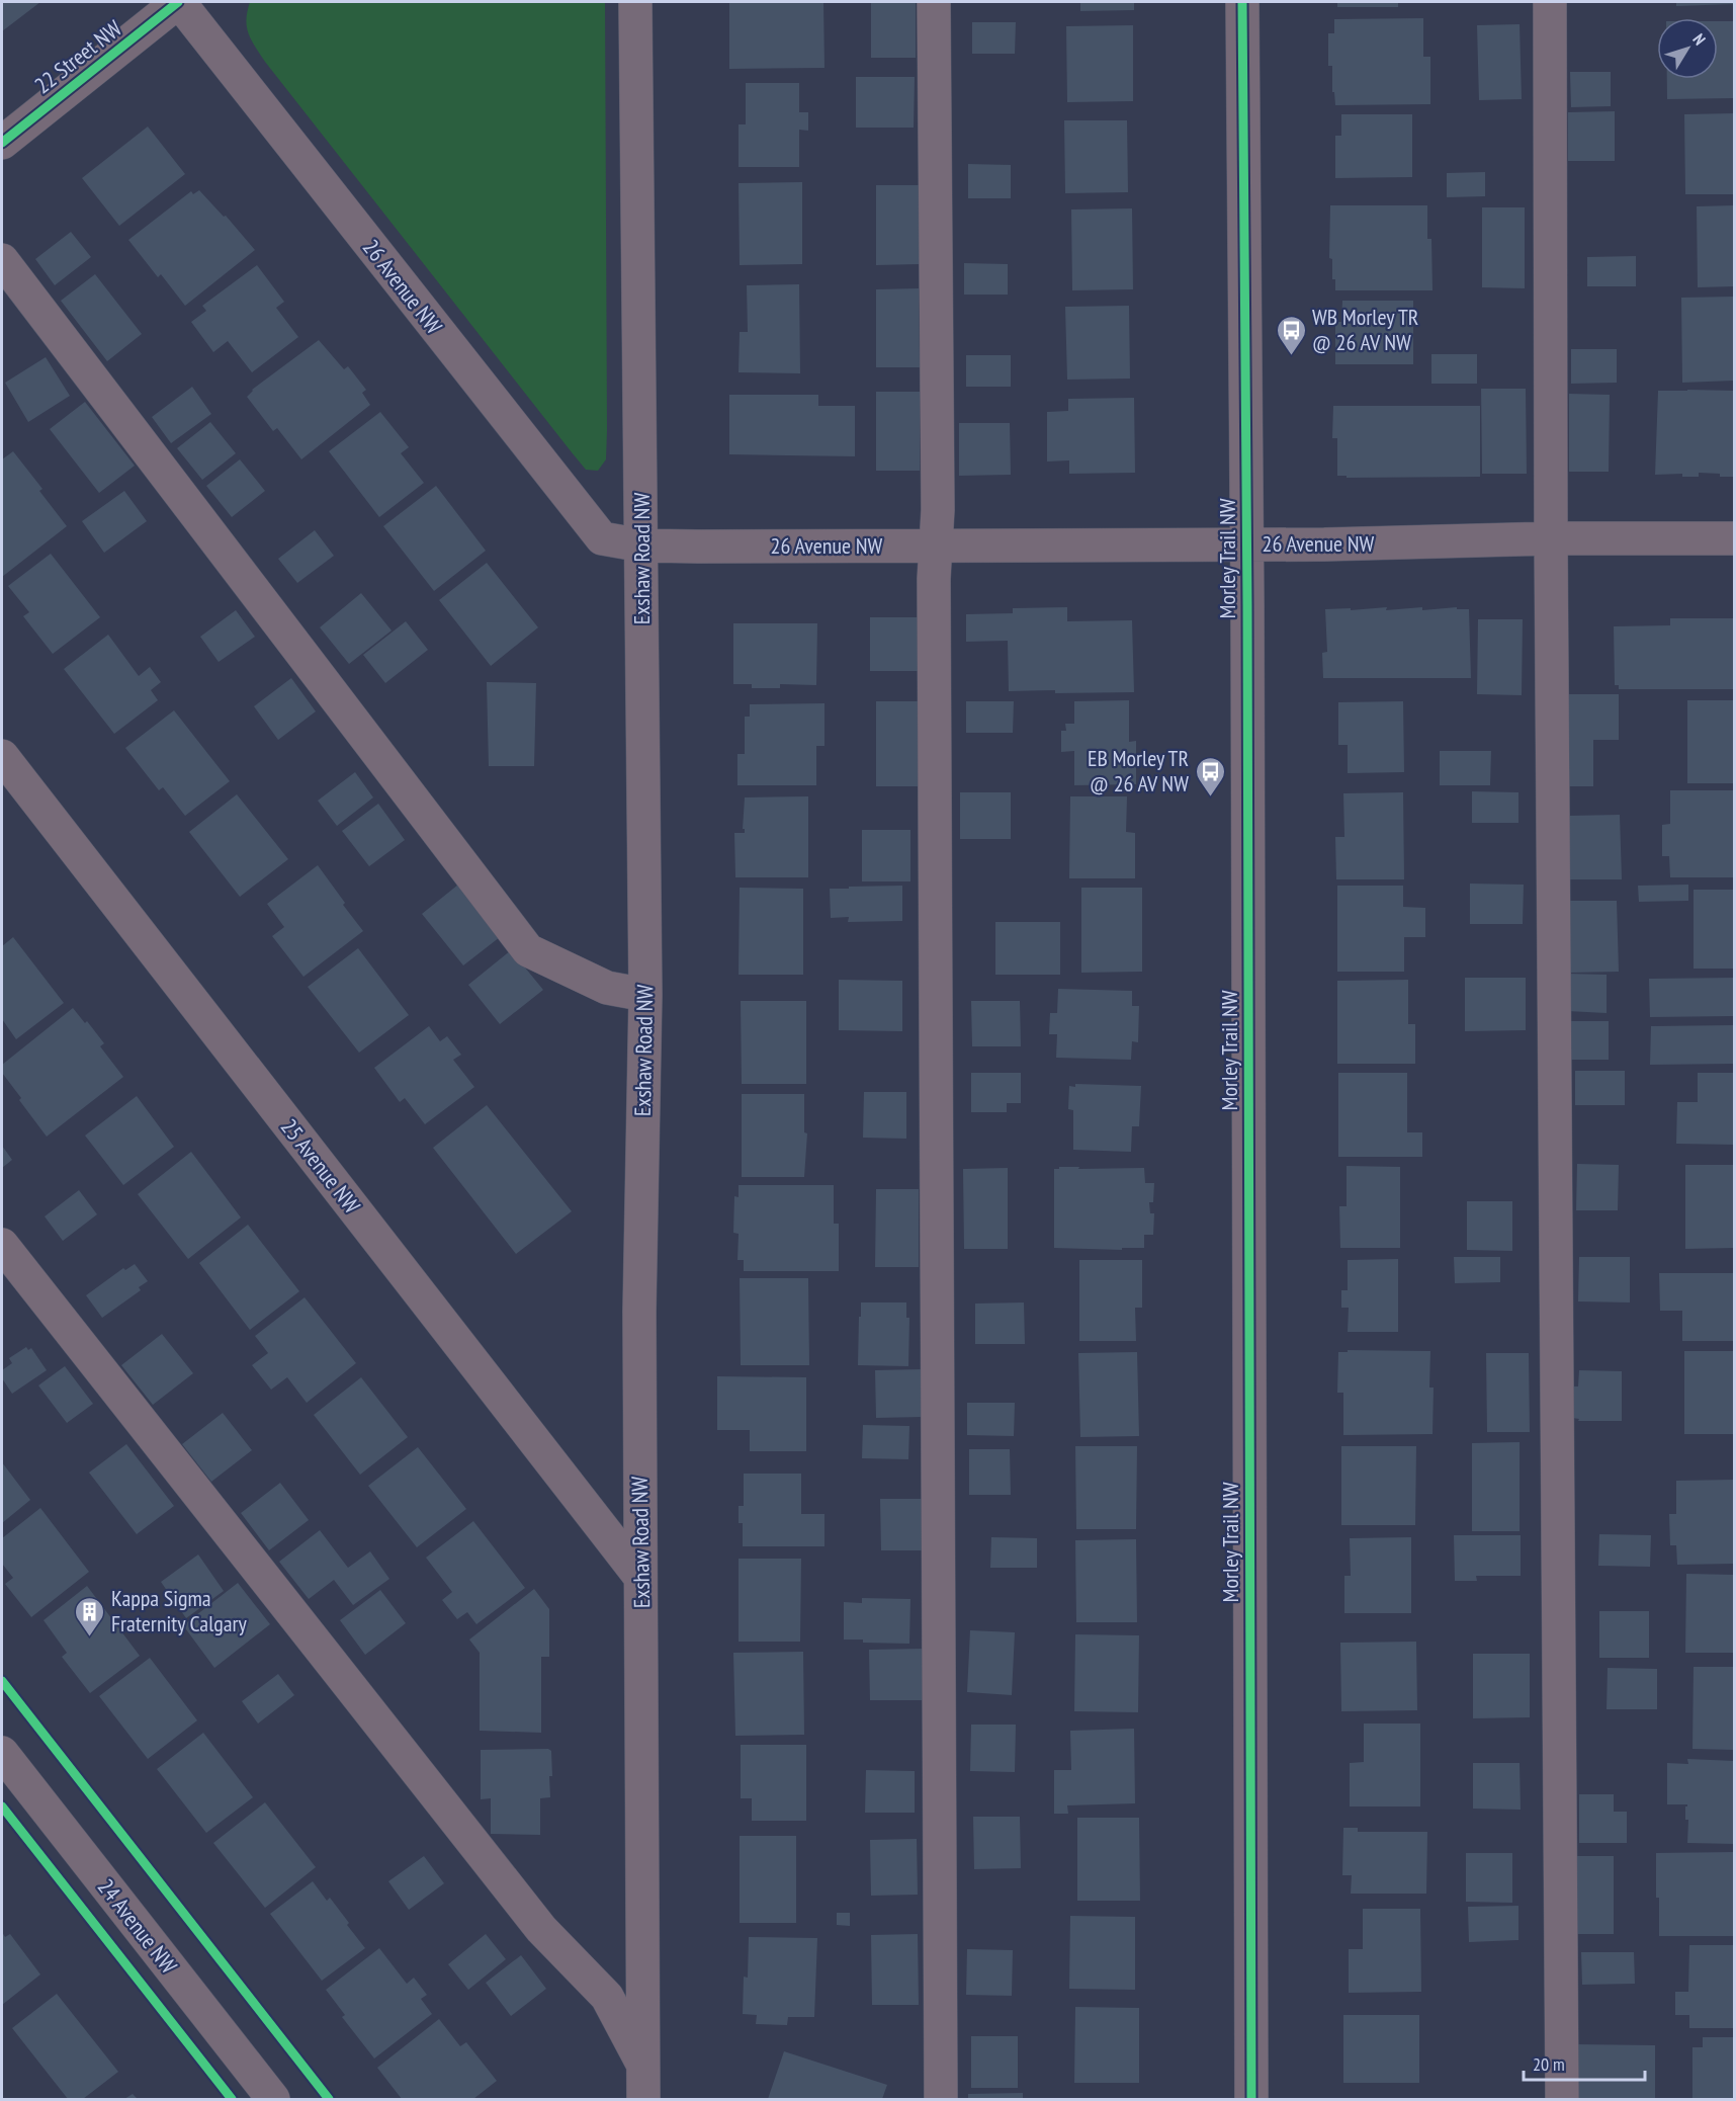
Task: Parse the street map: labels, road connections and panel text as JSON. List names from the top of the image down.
{
  "streets": {
    "street": [
      "22 Street NW",
      "26 Avenue NW",
      "Exshaw Road NW",
      "Morley Trail NW",
      "25 Avenue NW",
      "24 Avenue NW"
    ]
  },
  "crossings": [
    ["22 Street NW", "26 Avenue NW"],
    ["26 Avenue NW", "Exshaw Road NW"],
    ["26 Avenue NW", "Morley Trail NW"],
    ["Exshaw Road NW", "25 Avenue NW"]
  ],
  "places": {
    "bus stop": ["WB Morley TR @ 26 AV NW", "EB Morley TR @ 26 AV NW"],
    "building": ["Kappa Sigma Fraternity Calgary"]
  },
  "scale_bar": "20 m",
  "north": "top right"
}
